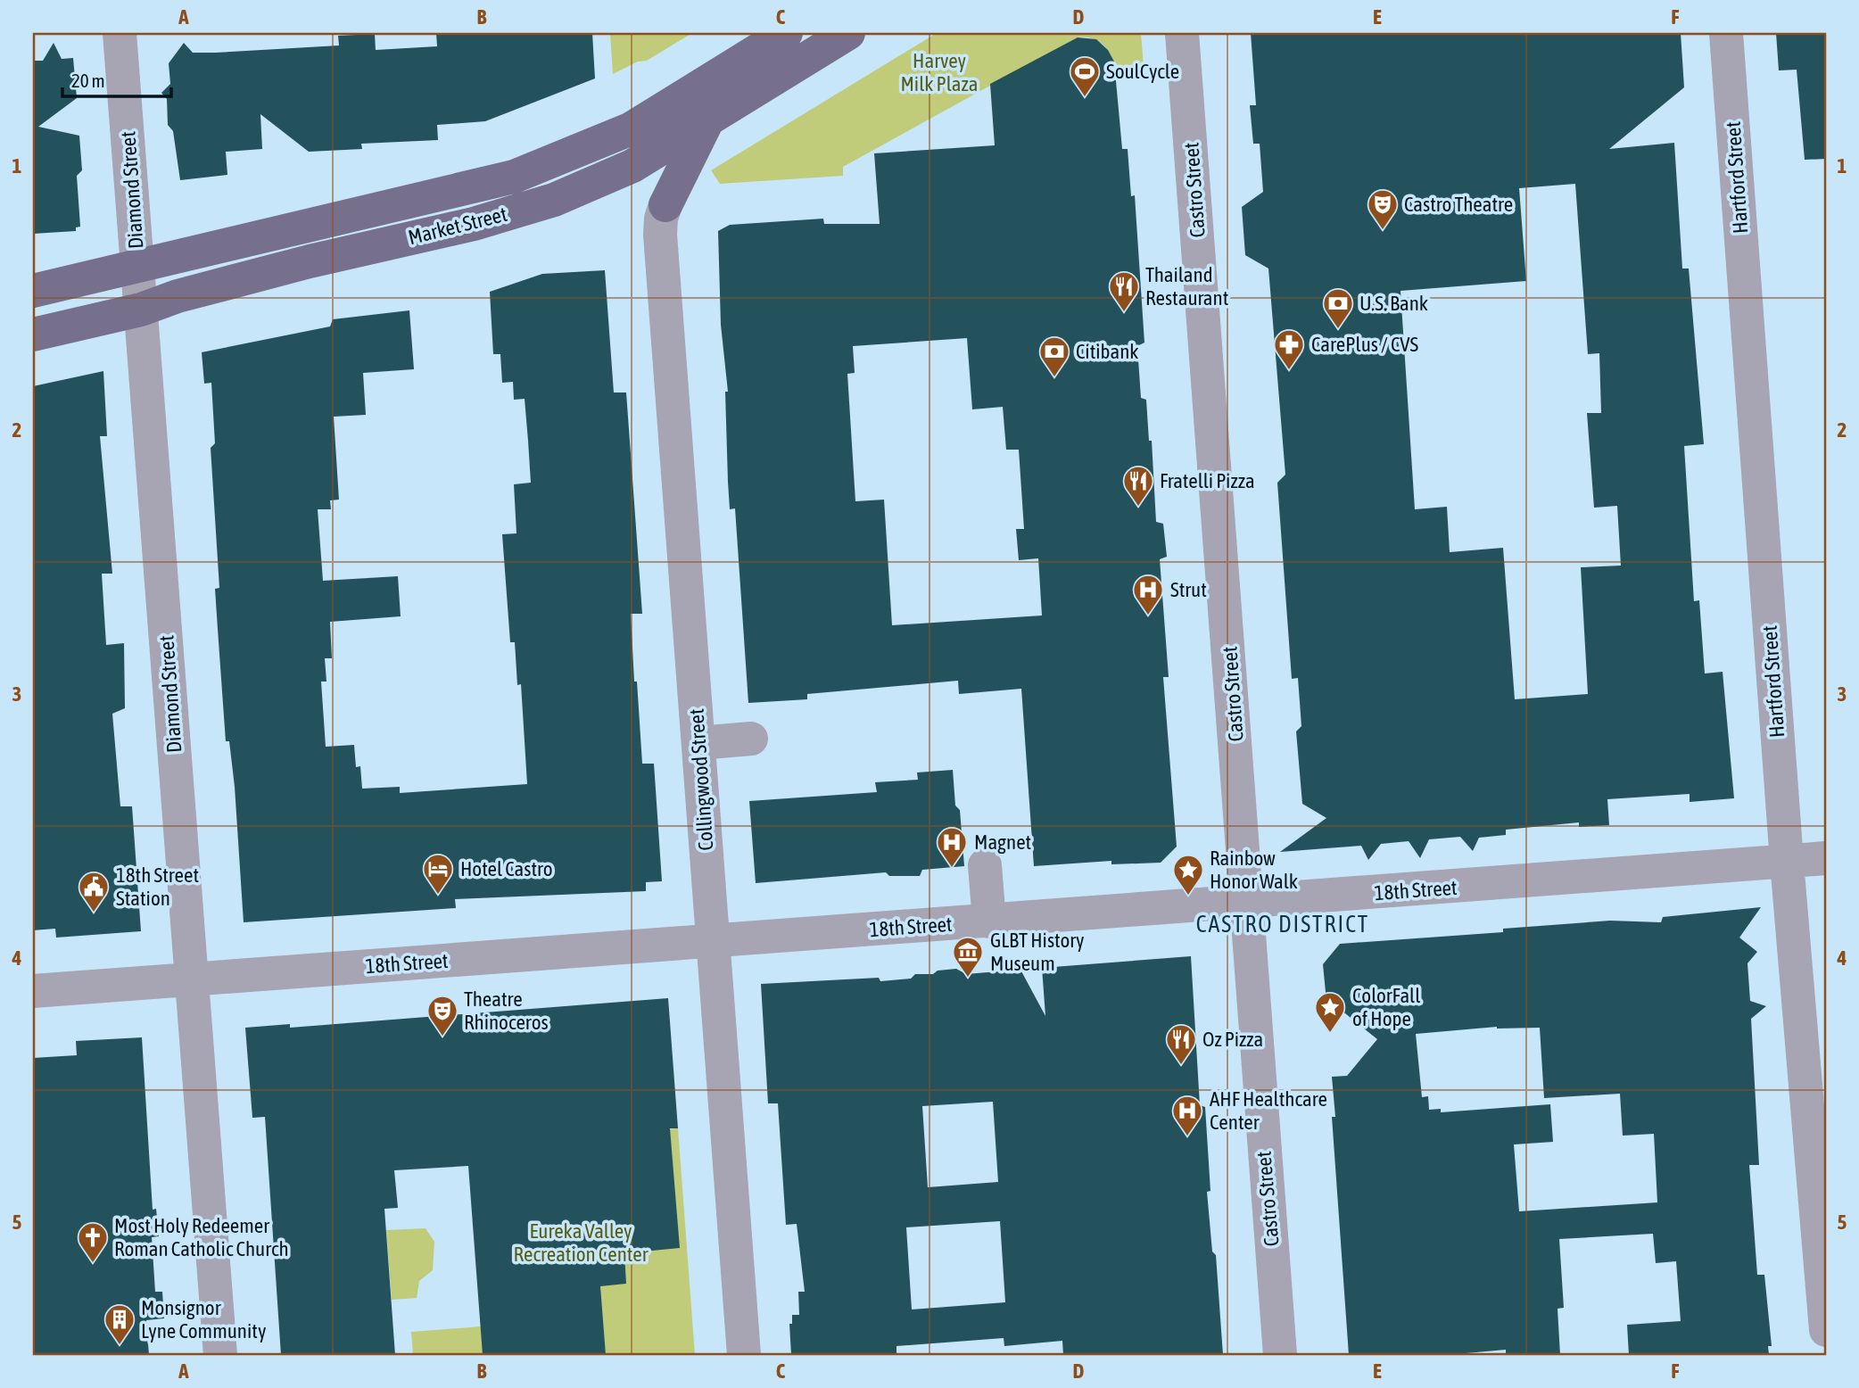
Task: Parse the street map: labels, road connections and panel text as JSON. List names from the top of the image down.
{
  "streets": {
    "main road": ["Market Street"],
    "street": [
      "Hartford Street",
      "Diamond Street",
      "Castro Street",
      "Collingwood Street",
      "18th Street"
    ]
  },
  "crossings": [
    ["Hartford Street", "18th Street"],
    ["Diamond Street", "Market Street"],
    ["Diamond Street", "18th Street"],
    ["Castro Street", "18th Street"],
    ["Collingwood Street", "18th Street"]
  ],
  "districts": ["CASTRO DISTRICT"],
  "parks": ["Harvey Milk Plaza", "Eureka Valley Recreation Center"],
  "places": {
    "sports": ["SoulCycle"],
    "theatre": ["Castro Theatre", "Theatre Rhinoceros"],
    "restaurant": ["Thailand Restaurant", "Fratelli Pizza", "Oz Pizza"],
    "bank": ["U.S. Bank", "Citibank"],
    "pharmacy": ["CarePlus / CVS"],
    "hospital": ["Strut", "Magnet", "AHF Healthcare Center"],
    "hotel": ["Hotel Castro"],
    "place": ["Rainbow Honor Walk", "ColorFall of Hope"],
    "public building": ["18th Street Station"],
    "museum": ["GLBT History Museum"],
    "church": ["Most Holy Redeemer Roman Catholic Church"],
    "building": ["Monsignor Lyne Community"]
  },
  "scale_bar": "20 m",
  "grid": {
    "columns": [
      "A",
      "B",
      "C",
      "D",
      "E",
      "F"
    ],
    "rows": [
      "1",
      "2",
      "3",
      "4",
      "5"
    ]
  }
}
